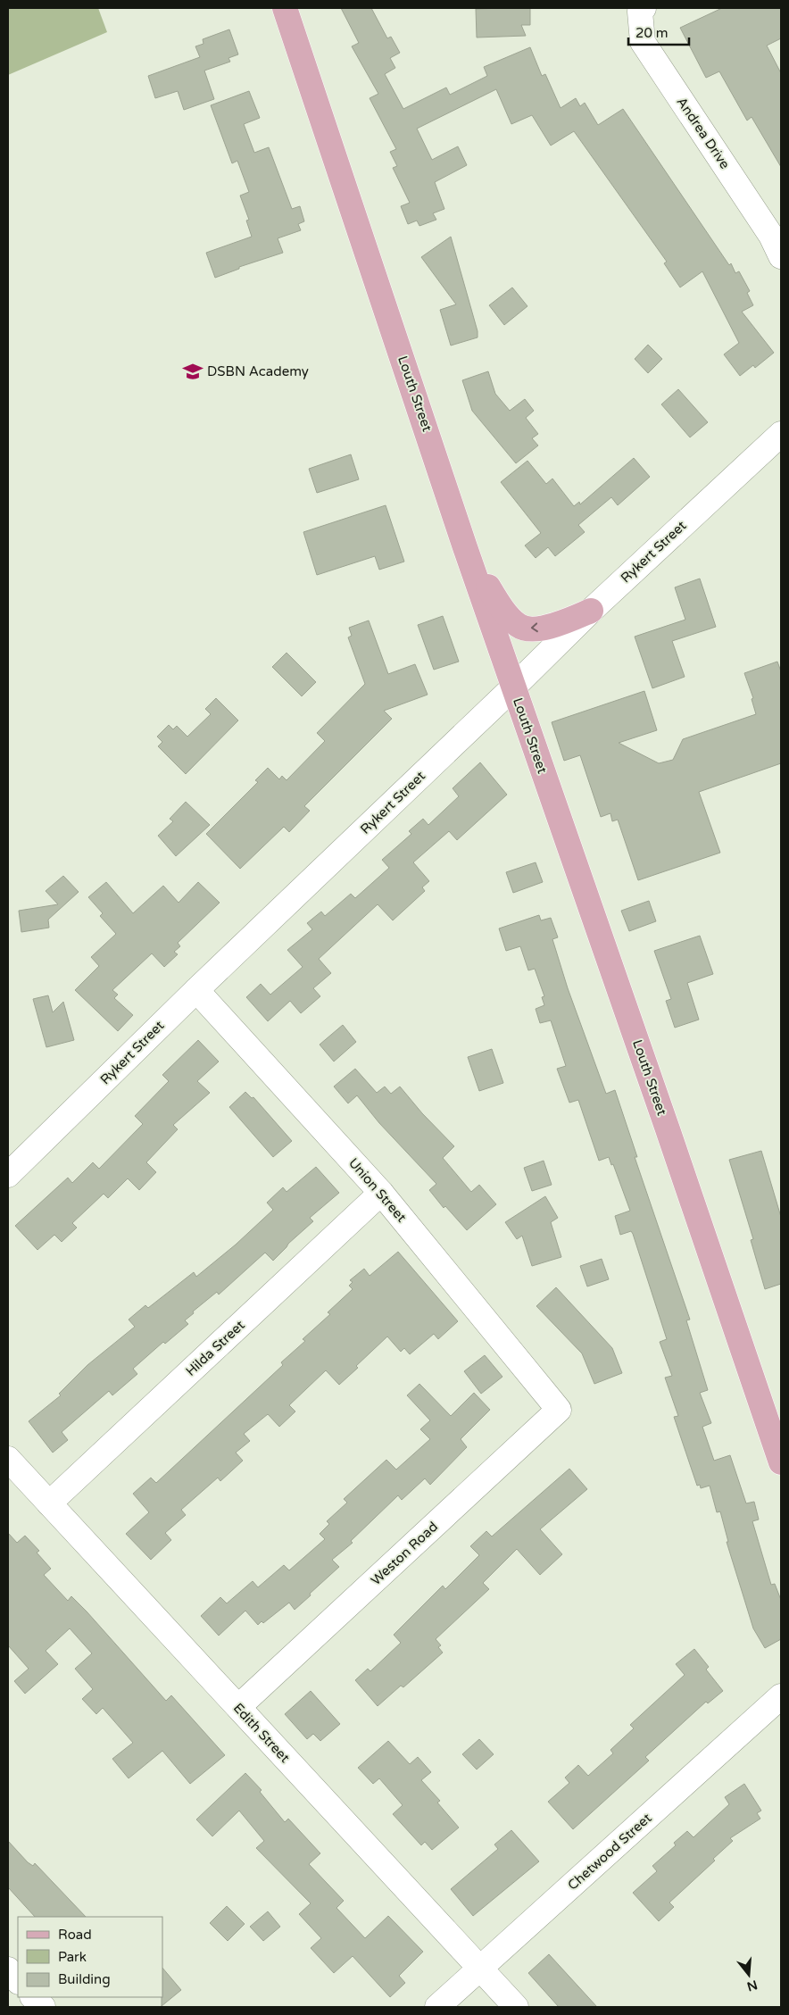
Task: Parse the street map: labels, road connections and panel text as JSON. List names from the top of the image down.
{
  "streets": {
    "main road": ["Louth Street"],
    "street": [
      "Andrea Drive",
      "Rykert Street",
      "Union Street",
      "Hilda Street",
      "Weston Road",
      "Edith Street",
      "Chetwood Street"
    ]
  },
  "crossings": [
    ["Louth Street", "Rykert Street"],
    ["Rykert Street", "Union Street"],
    ["Union Street", "Hilda Street"],
    ["Union Street", "Weston Road"],
    ["Hilda Street", "Edith Street"],
    ["Weston Road", "Edith Street"],
    ["Edith Street", "Chetwood Street"]
  ],
  "places": {
    "school or university": ["DSBN Academy"]
  },
  "legend": ["Road", "Park", "Building"],
  "scale_bar": "20 m",
  "north": "bottom"
}
